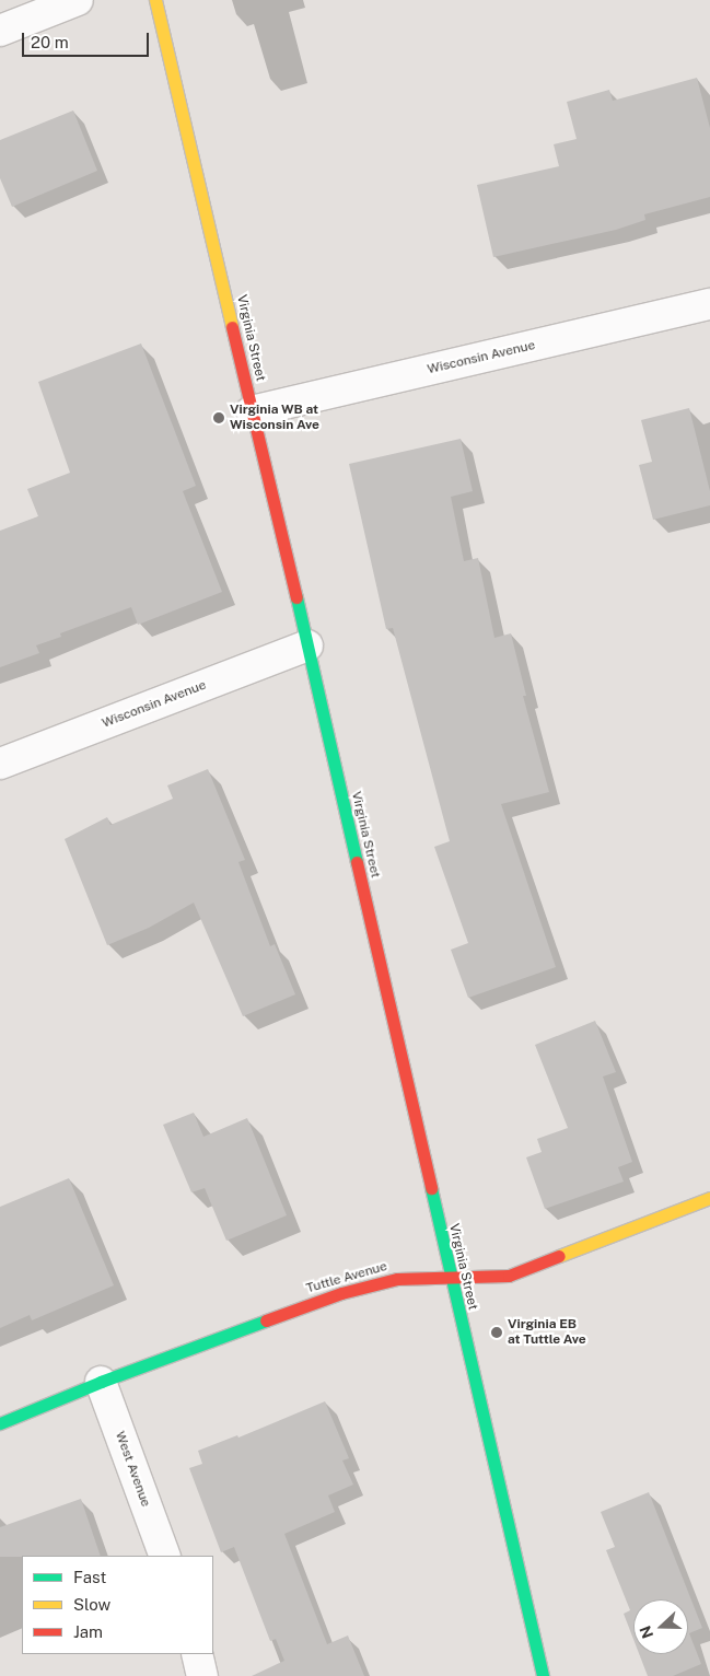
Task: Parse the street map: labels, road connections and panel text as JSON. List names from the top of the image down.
{
  "streets": {
    "street": [
      "Virginia Street",
      "Wisconsin Avenue",
      "Tuttle Avenue",
      "West Avenue"
    ]
  },
  "crossings": [
    ["Virginia Street", "Wisconsin Avenue"],
    ["Virginia Street", "Tuttle Avenue"],
    ["Tuttle Avenue", "West Avenue"]
  ],
  "places": ["Virginia WB at Wisconsin Ave", "Virginia EB at Tuttle Ave"],
  "legend": ["Fast", "Slow", "Jam"],
  "scale_bar": "20 m",
  "north": "left"
}
